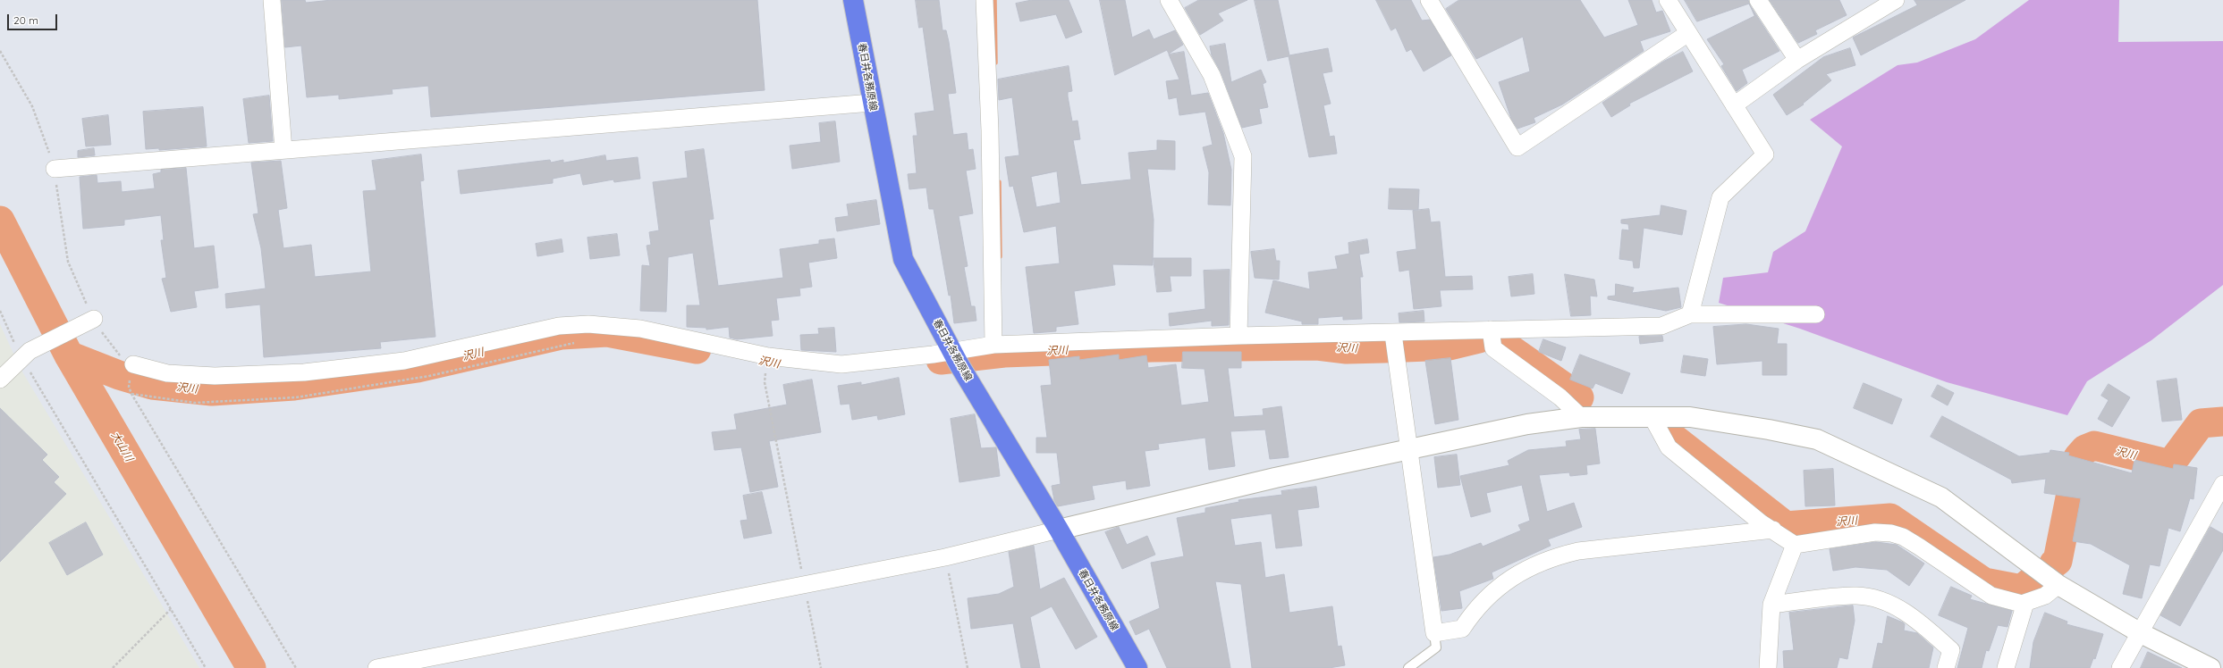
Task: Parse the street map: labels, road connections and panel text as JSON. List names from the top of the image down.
{
  "streets": {
    "main road": ["春日井各務原線"]
  },
  "water": ["沢川", "大山川"],
  "scale_bar": "20 m"
}
